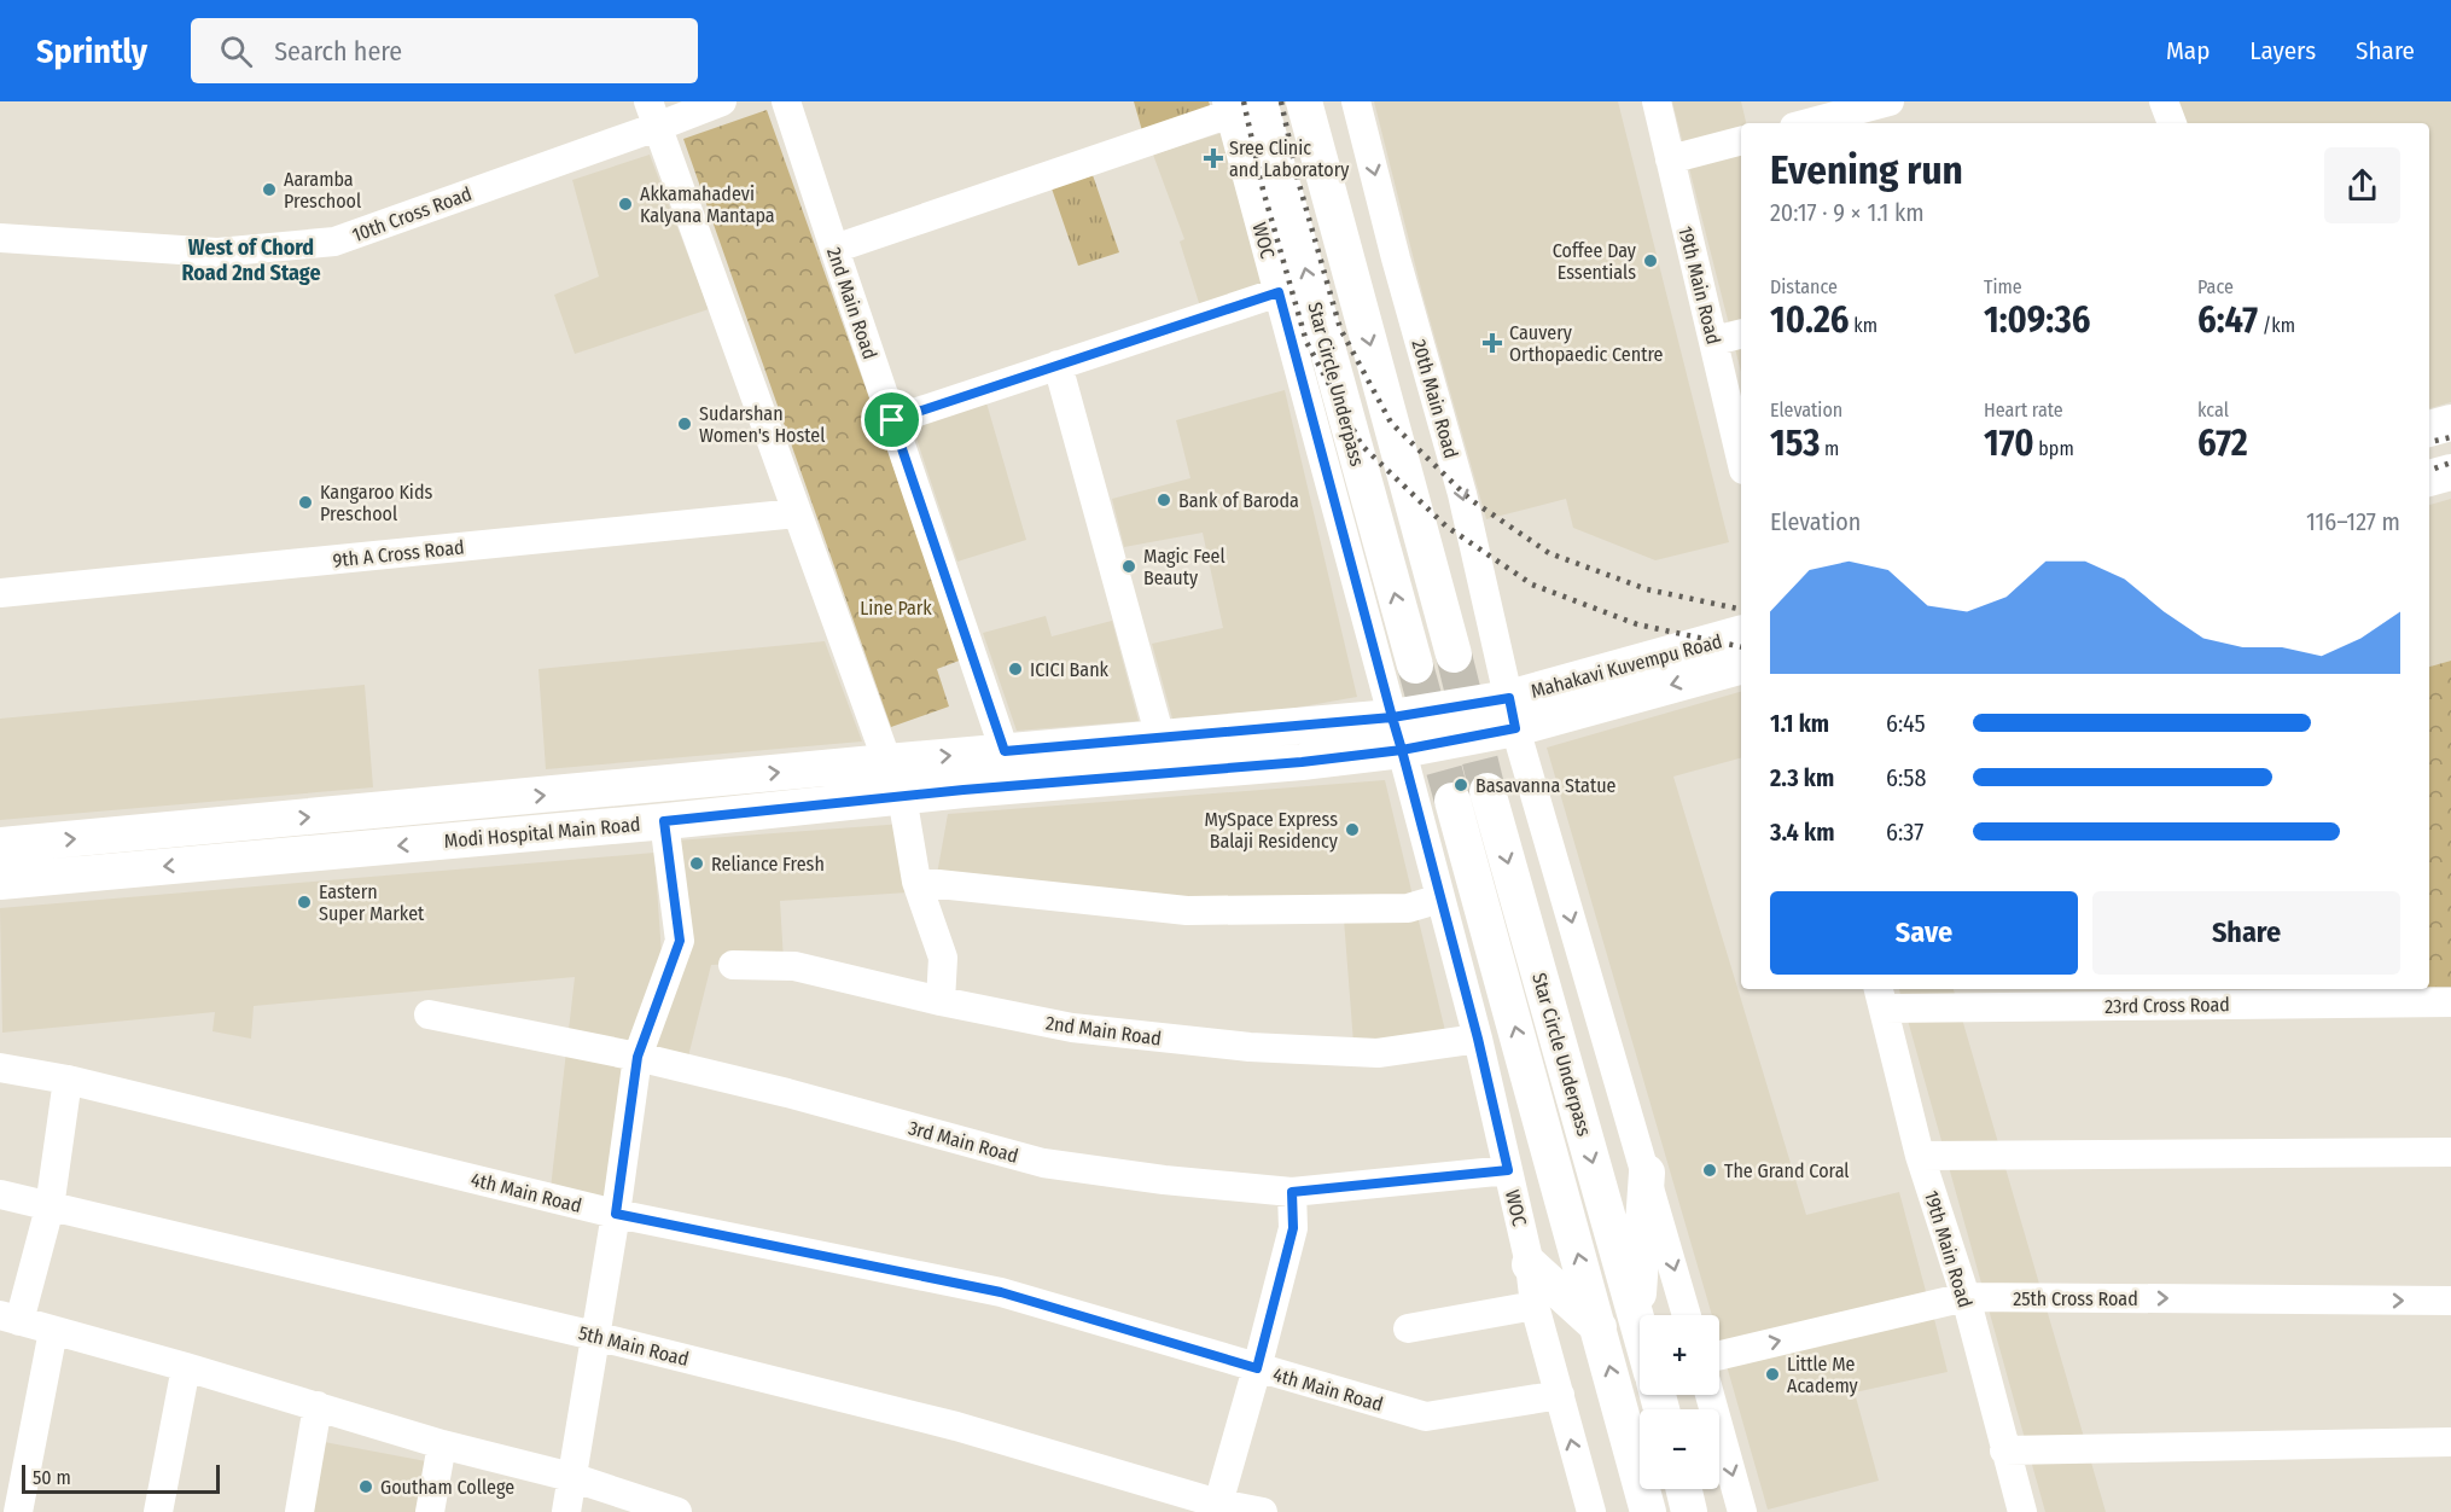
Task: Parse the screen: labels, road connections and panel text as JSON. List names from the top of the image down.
{
  "streets": {
    "main road": ["Star Circle Underpass", "Mahakavi Kuvempu Road", "Modi Hospital Main Road"],
    "street": [
      "10th Cross Road",
      "WOC",
      "19th Main Road",
      "2nd Main Road",
      "20th Main Road",
      "9th A Cross Road",
      "23rd Cross Road",
      "3rd Main Road",
      "4th Main Road",
      "25th Cross Road",
      "5th Main Road"
    ]
  },
  "crossings": [
    ["WOC", "2nd Main Road"],
    ["WOC", "Star Circle Underpass"],
    ["WOC", "Modi Hospital Main Road"],
    ["WOC", "3rd Main Road"],
    ["WOC", "4th Main Road"],
    ["19th Main Road", "23rd Cross Road"],
    ["19th Main Road", "25th Cross Road"],
    ["2nd Main Road", "Modi Hospital Main Road"],
    ["20th Main Road", "Mahakavi Kuvempu Road"],
    ["20th Main Road", "Modi Hospital Main Road"],
    ["Mahakavi Kuvempu Road", "Modi Hospital Main Road"]
  ],
  "one_way": ["20th Main Road"],
  "districts": ["West of Chord Road 2nd Stage"],
  "parks": ["Line Park"],
  "places": {
    "health": ["Sree Clinic and Laboratory", "Cauvery Orthopaedic Centre"],
    "other": [
      "Aaramba Preschool",
      "Akkamahadevi Kalyana Mantapa",
      "Coffee Day Essentials",
      "Sudarshan Women's Hostel",
      "Bank of Baroda",
      "Kangaroo Kids Preschool",
      "Magic Feel Beauty",
      "ICICI Bank",
      "Basavanna Statue",
      "MySpace Express Balaji Residency",
      "Reliance Fresh",
      "Eastern Super Market",
      "The Grand Coral",
      "Little Me Academy",
      "Goutham College"
    ]
  },
  "scale_bar": "50 m",
  "page": {
    "header": "Sprintly",
    "search": "Search here",
    "nav": ["Map", "Layers", "Share"],
    "heading": ["Evening run", "20:17 · 9 × 1.1 km"],
    "stats": [
      ["Distance", "10.26 km"],
      ["Time", "1:09:36"],
      ["Pace", "6:47 /km"],
      ["Elevation", "153 m"],
      ["Heart rate", "170 bpm"],
      ["kcal", "672"]
    ],
    "chart": ["Elevation", "116–127 m"],
    "list": [
      {
        "name": "1.1 km",
        "note": "6:45"
      },
      {
        "name": "2.3 km",
        "note": "6:58"
      },
      {
        "name": "3.4 km",
        "note": "6:37"
      }
    ],
    "buttons": ["Save", "Share"],
    "map_buttons": ["+", "−"],
    "scale": "50 m"
  }
}
